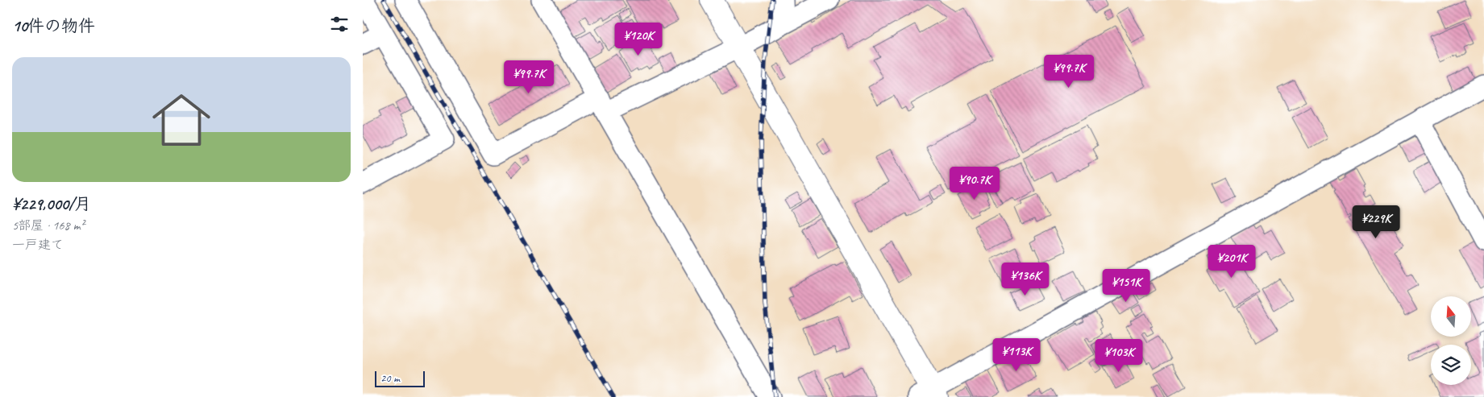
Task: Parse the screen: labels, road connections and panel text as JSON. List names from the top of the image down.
{
  "scale_bar": "20 m",
  "north": "top",
  "page": {
    "heading": "10件の物件",
    "price": [
      "¥120K",
      "¥99.7K",
      "¥99.7K",
      "¥90.7K",
      "¥229K",
      "¥201K",
      "¥136K",
      "¥151K",
      "¥113K",
      "¥103K"
    ],
    "list": [
      {
        "name": "¥229,000/月",
        "note": "5部屋 · 168 m² · 一戸建て"
      }
    ],
    "scale": "20 m"
  }
}
